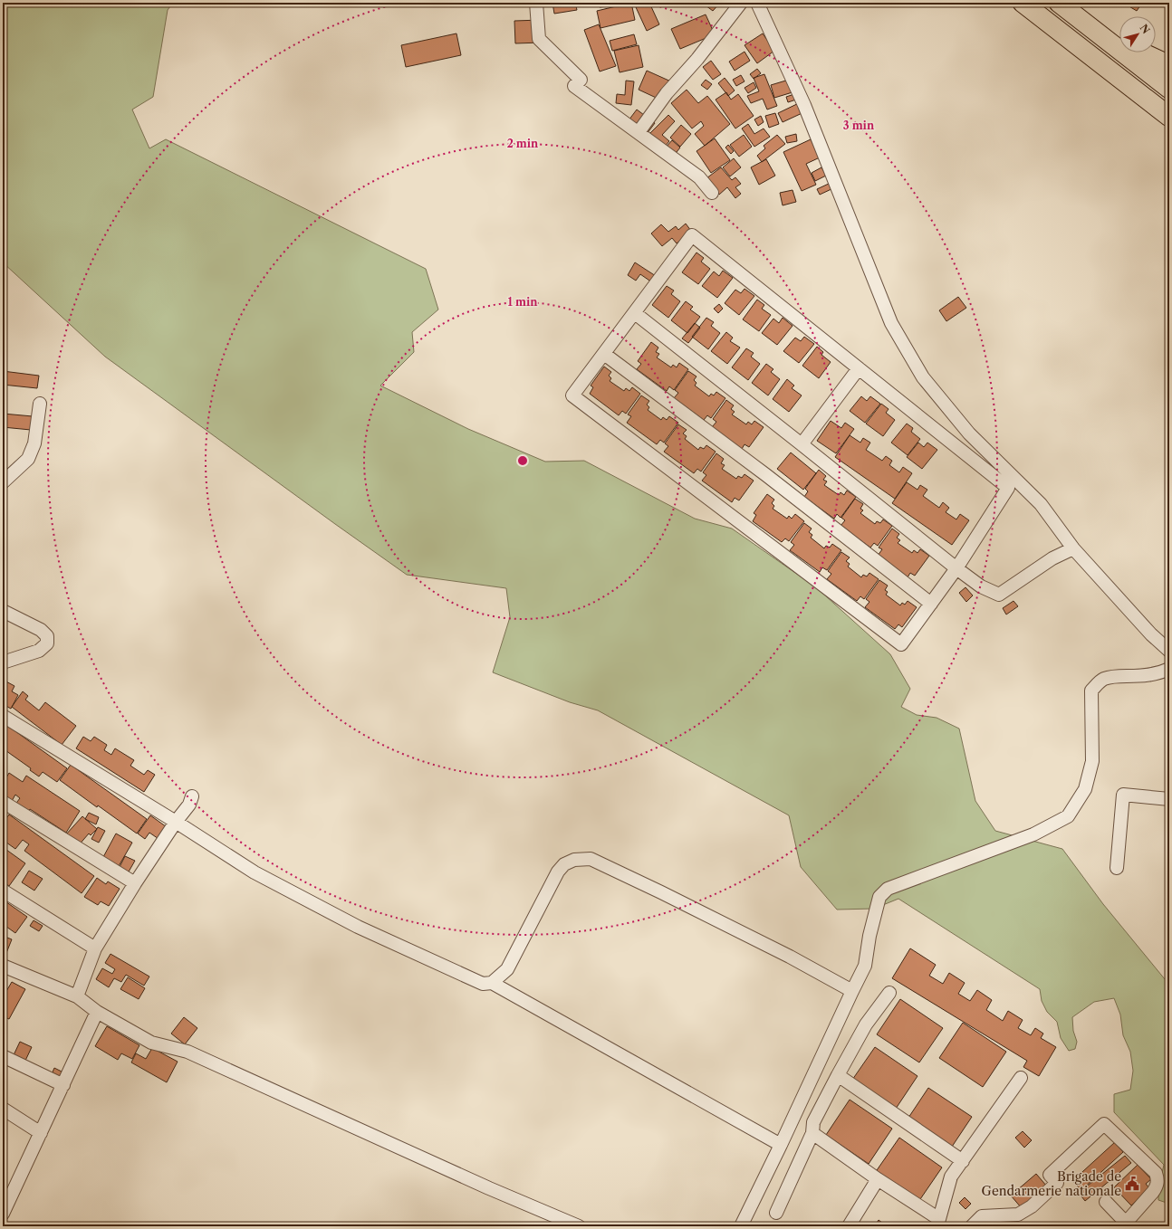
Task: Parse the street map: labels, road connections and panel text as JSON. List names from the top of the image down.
{
  "places": {
    "public building": ["Brigade de Gendarmerie nationale"]
  },
  "north": "top right",
  "rings": ["3 min", "2 min", "1 min"]
}
